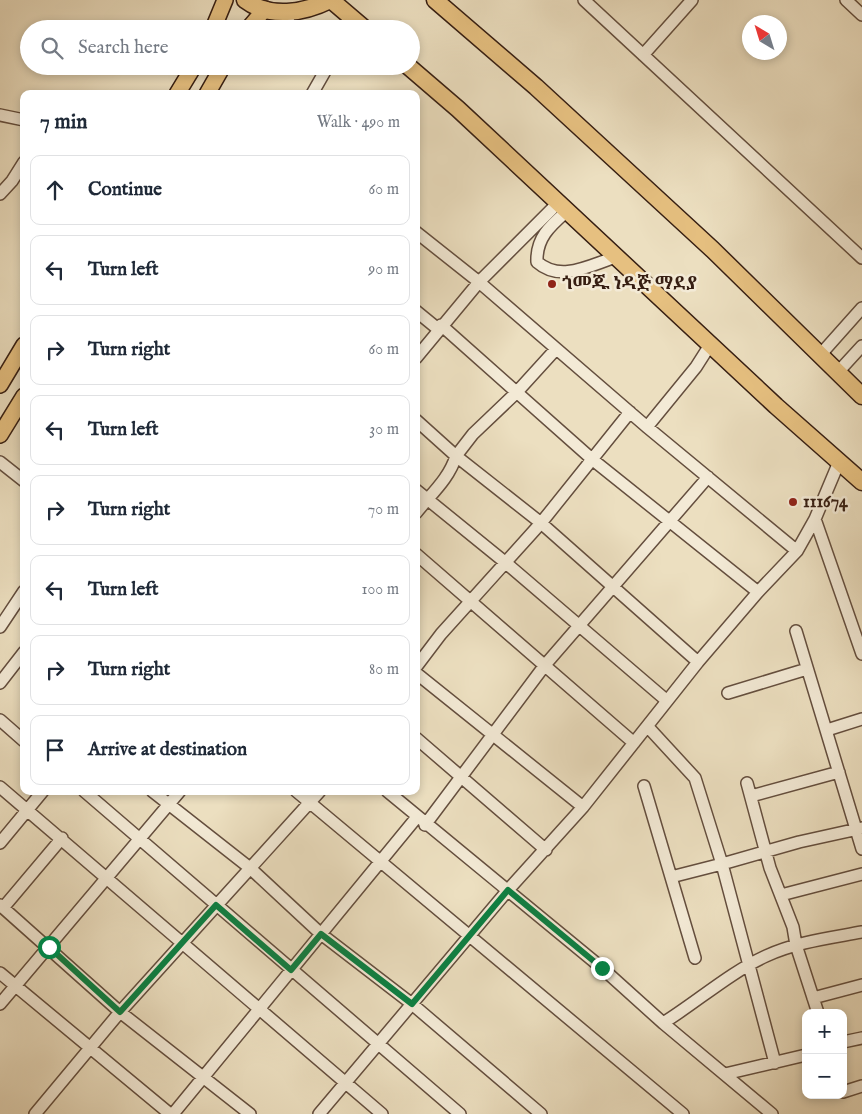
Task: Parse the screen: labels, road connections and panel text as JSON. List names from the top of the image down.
{
  "places": ["ጎመጁ ነዳጅ ማደያ", "111674"],
  "north": "top left",
  "page": {
    "search": "Search here",
    "heading": ["7 min", "Walk · 490 m"],
    "list": [
      ["Continue", "60 m"],
      ["Turn left", "90 m"],
      ["Turn right", "60 m"],
      ["Turn left", "30 m"],
      ["Turn right", "70 m"],
      ["Turn left", "100 m"],
      ["Turn right", "80 m"],
      "Arrive at destination"
    ],
    "map_buttons": ["+", "−"]
  }
}
